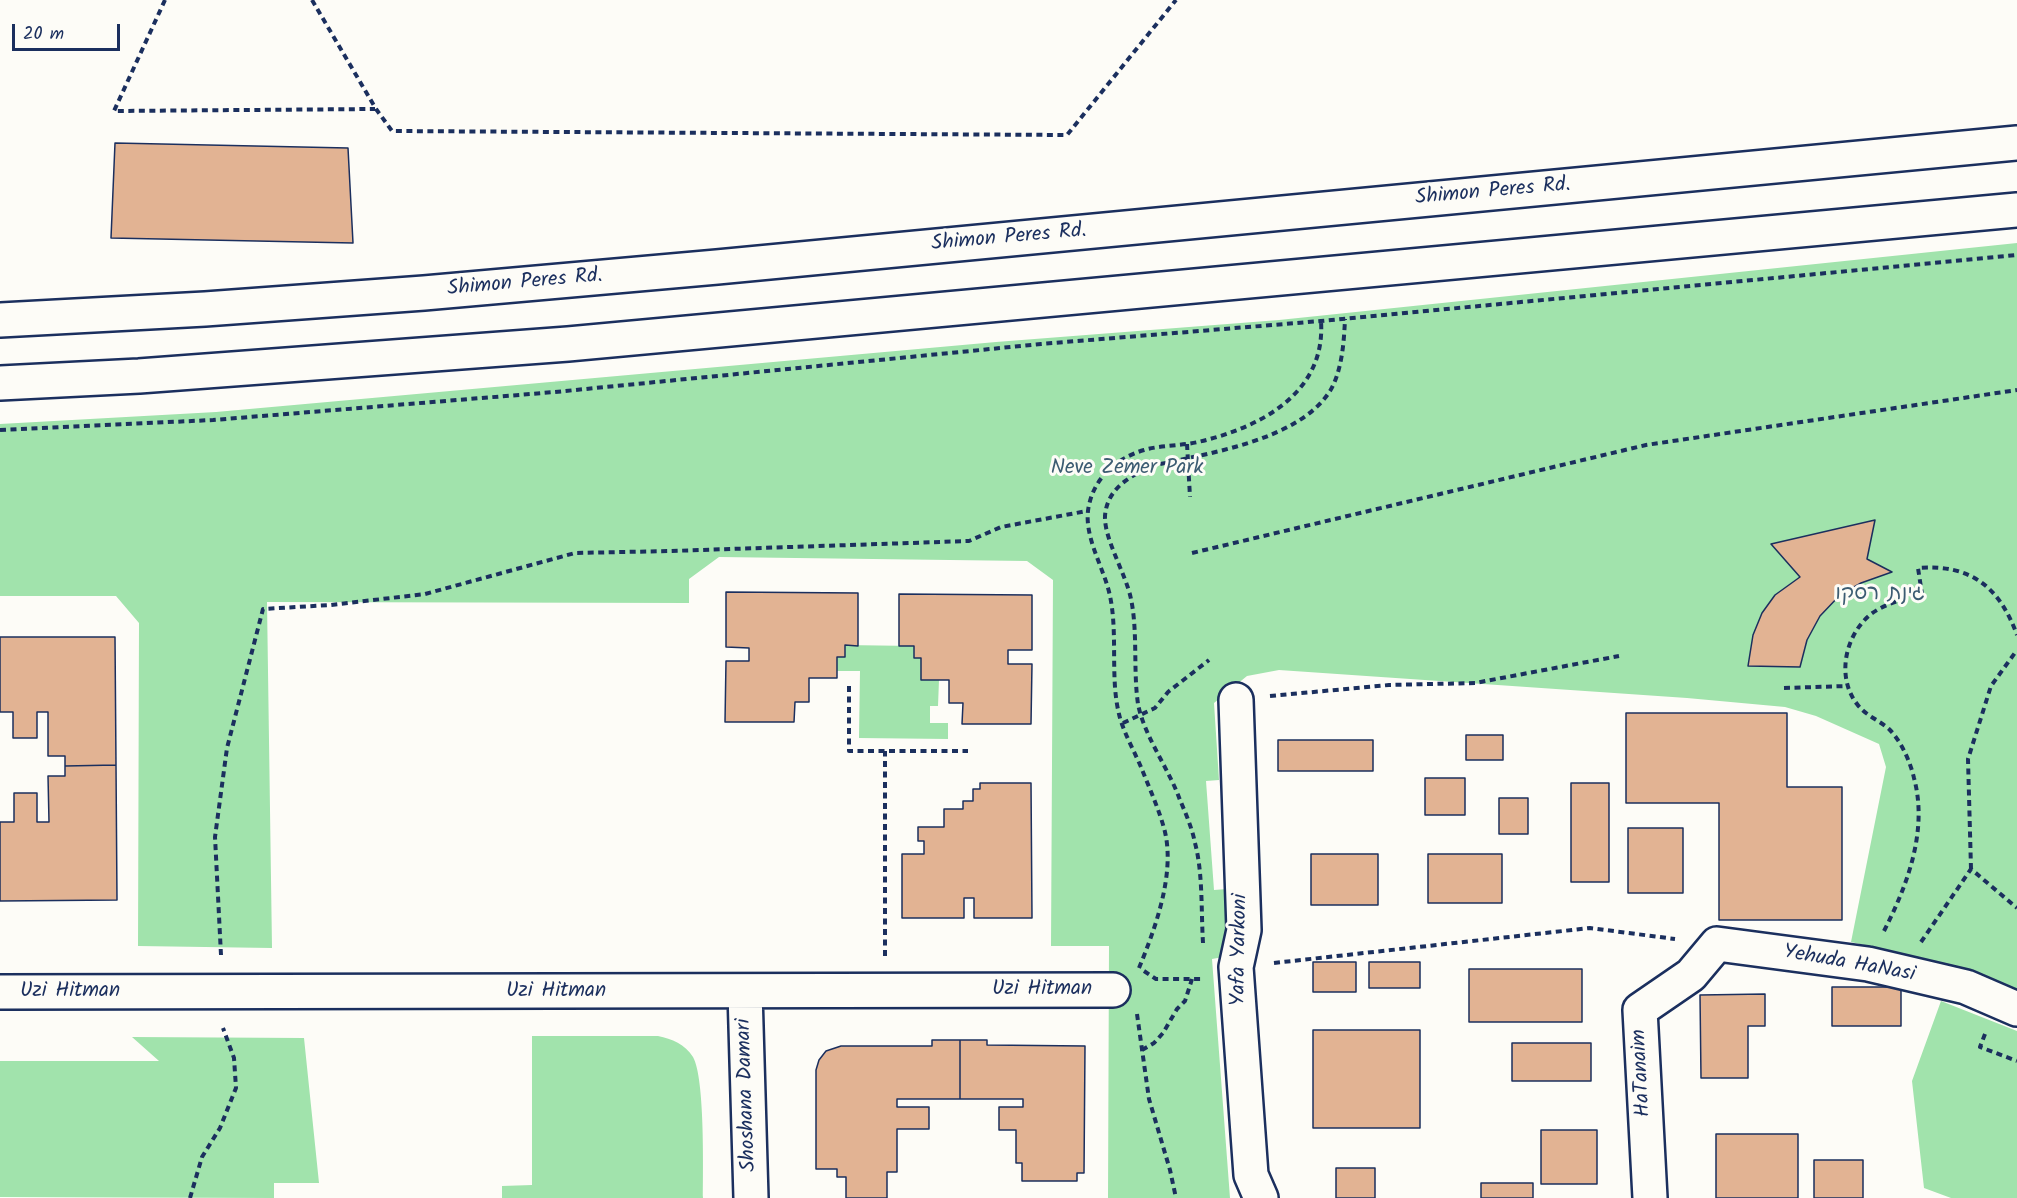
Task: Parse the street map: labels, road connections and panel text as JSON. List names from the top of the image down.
{
  "streets": {
    "street": [
      "Shimon Peres Rd.",
      "Yafa Yarkoni",
      "Yehuda HaNasi",
      "Uzi Hitman",
      "HaTanaim",
      "Shoshana Damari"
    ]
  },
  "crossings": [
    ["Yehuda HaNasi", "HaTanaim"],
    ["Uzi Hitman", "Shoshana Damari"]
  ],
  "parks": ["Neve Zemer Park", "גינת רסקו"],
  "scale_bar": "20 m"
}
